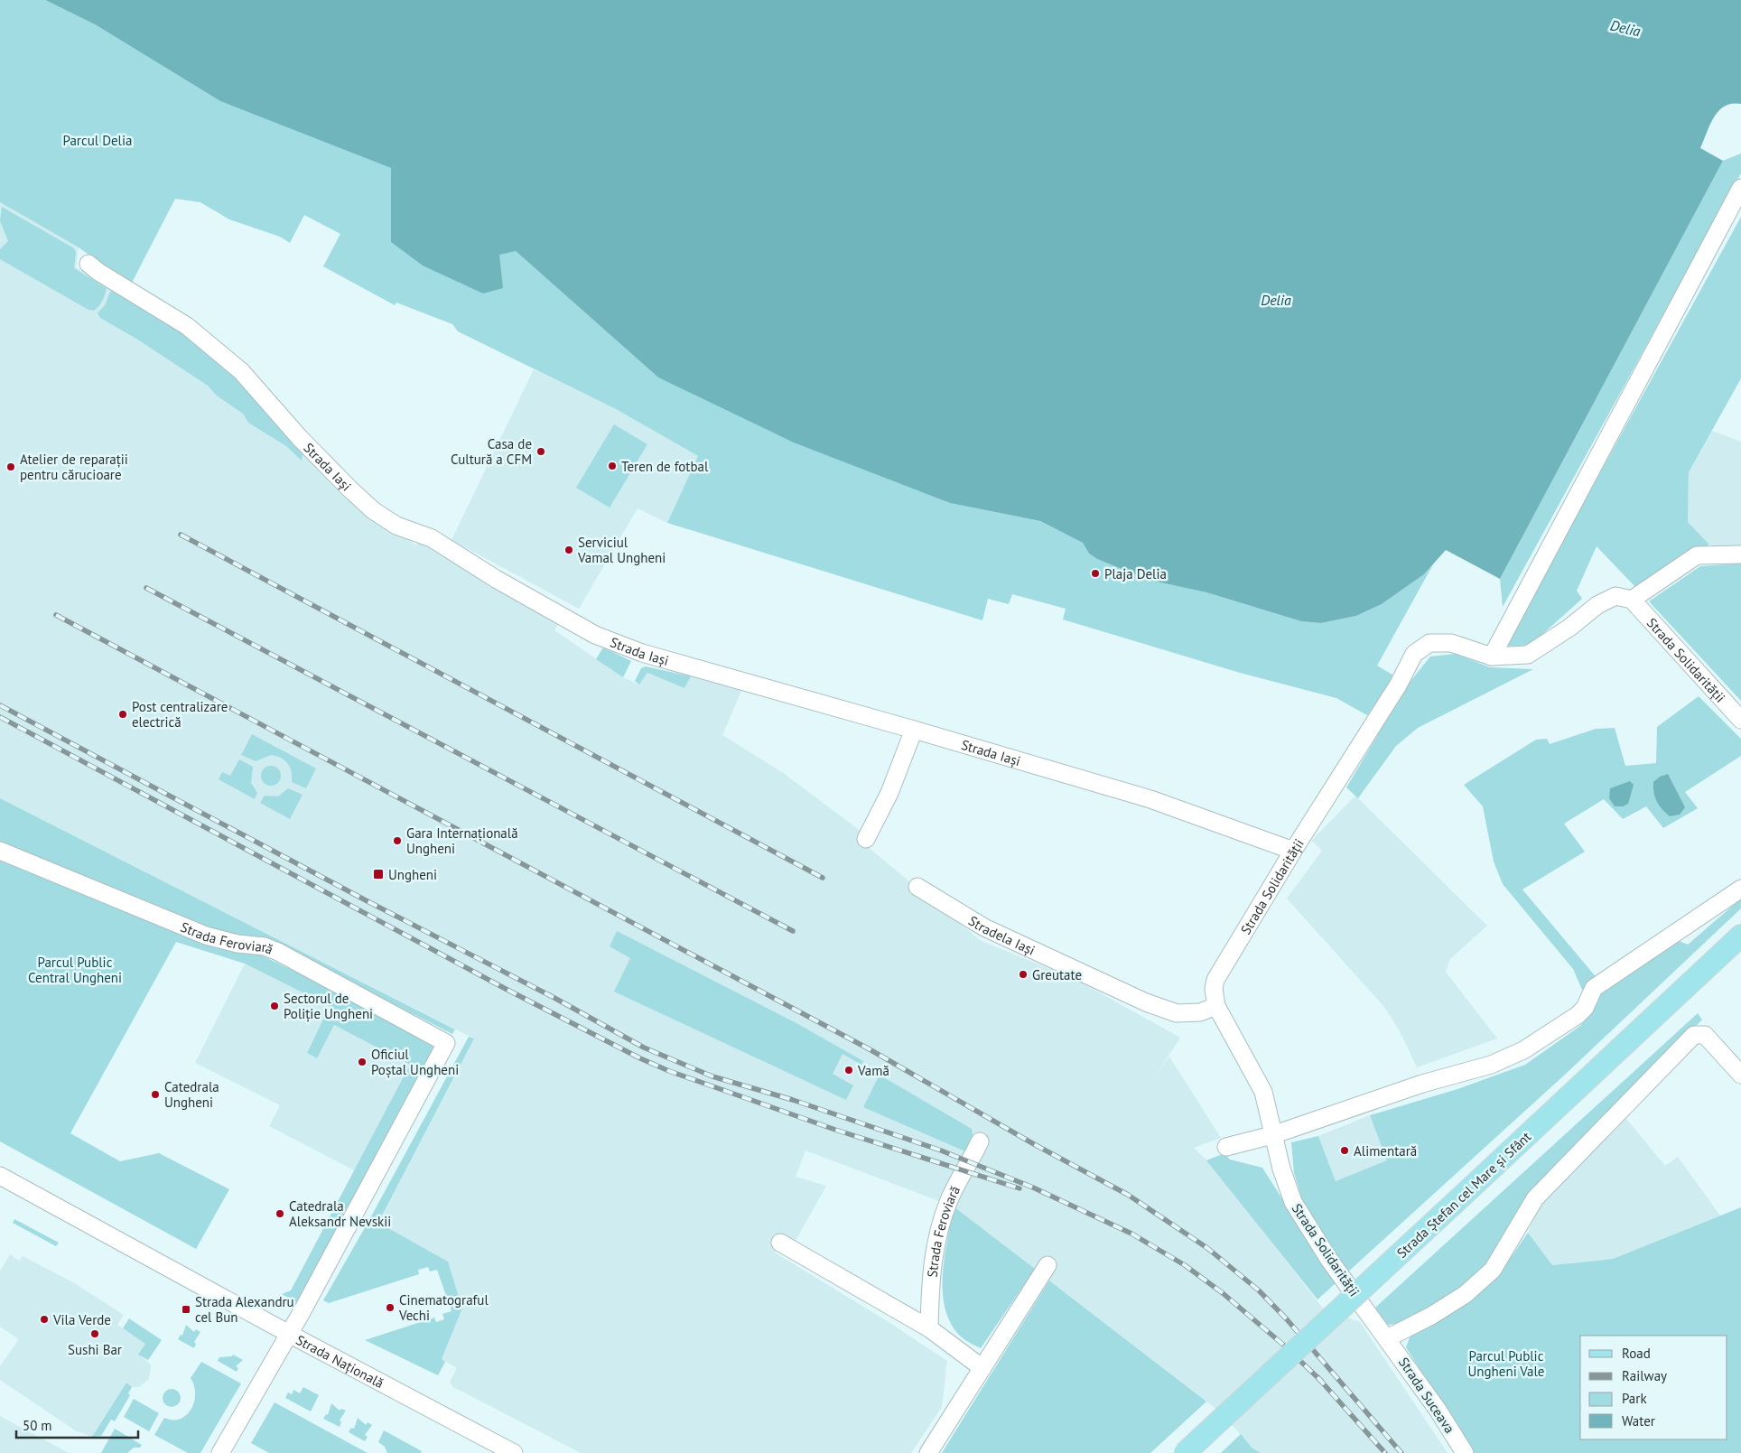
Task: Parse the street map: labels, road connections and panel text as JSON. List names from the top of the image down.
{
  "streets": {
    "main road": ["Strada Ștefan cel Mare și Sfânt"],
    "street": [
      "Strada Iași",
      "Strada Solidarității",
      "Stradela Iași",
      "Strada Feroviară",
      "Strada Națională",
      "Strada Suceava"
    ]
  },
  "crossings": [
    ["Strada Iași", "Strada Solidarității"],
    ["Strada Solidarității", "Stradela Iași"],
    ["Strada Solidarității", "Strada Suceava"],
    ["Strada Feroviară", "Strada Națională"]
  ],
  "water": ["Delia"],
  "parks": ["Parcul Delia", "Parcul Public Central Ungheni", "Parcul Public Ungheni Vale"],
  "places": {
    "other": [
      "Casa de Cultură a CFM",
      "Teren de fotbal",
      "Atelier de reparații pentru cărucioare",
      "Serviciul Vamal Ungheni",
      "Plaja Delia",
      "Post centralizare electrică",
      "Gara Internațională Ungheni",
      "Greutate",
      "Sectorul de Poliție Ungheni",
      "Oficiul Poștal Ungheni",
      "Vamă",
      "Catedrala Ungheni",
      "Alimentară",
      "Catedrala Aleksandr Nevskii",
      "Cinematograful Vechi",
      "Vila Verde",
      "Sushi Bar"
    ],
    "transit": ["Ungheni", "Strada Alexandru cel Bun"]
  },
  "legend": [
    "Road",
    "Railway",
    "Park",
    "Water"
  ],
  "scale_bar": "50 m"
}
